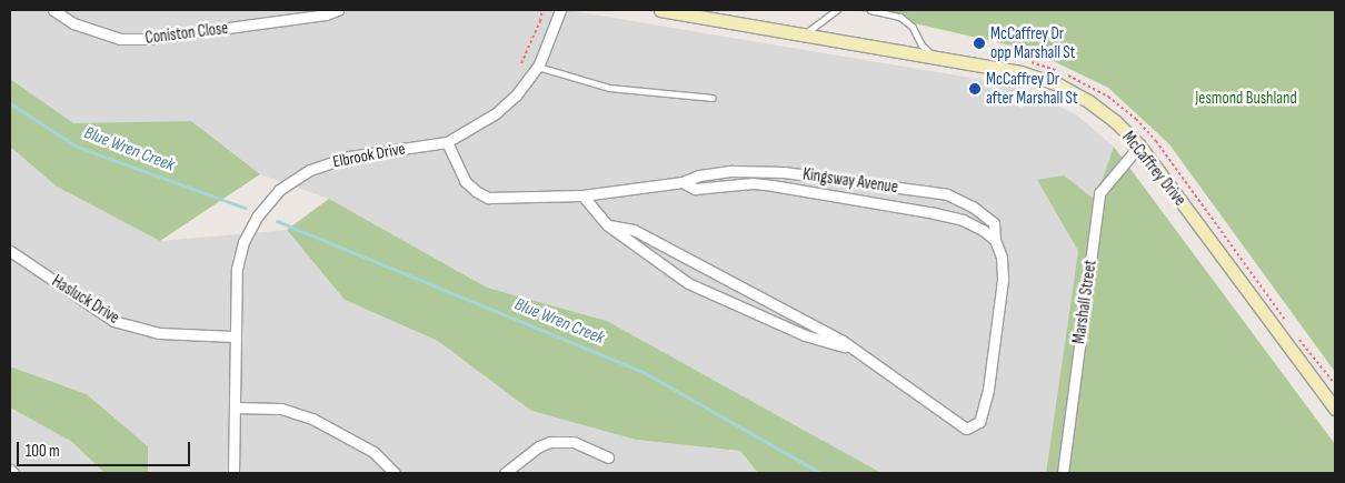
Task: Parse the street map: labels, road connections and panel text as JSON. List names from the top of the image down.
{
  "streets": {
    "main road": ["McCaffrey Drive"],
    "street": [
      "Coniston Close",
      "Elbrook Drive",
      "Kingsway Avenue",
      "Hasluck Drive",
      "Marshall Street"
    ]
  },
  "crossings": [
    ["Elbrook Drive", "Kingsway Avenue"],
    ["Elbrook Drive", "Hasluck Drive"],
    ["McCaffrey Drive", "Marshall Street"]
  ],
  "water": ["Blue Wren Creek"],
  "parks": ["Jesmond Bushland"],
  "places": ["McCaffrey Dr opp Marshall St", "McCaffrey Dr after Marshall St"],
  "scale_bar": "100 m"
}
